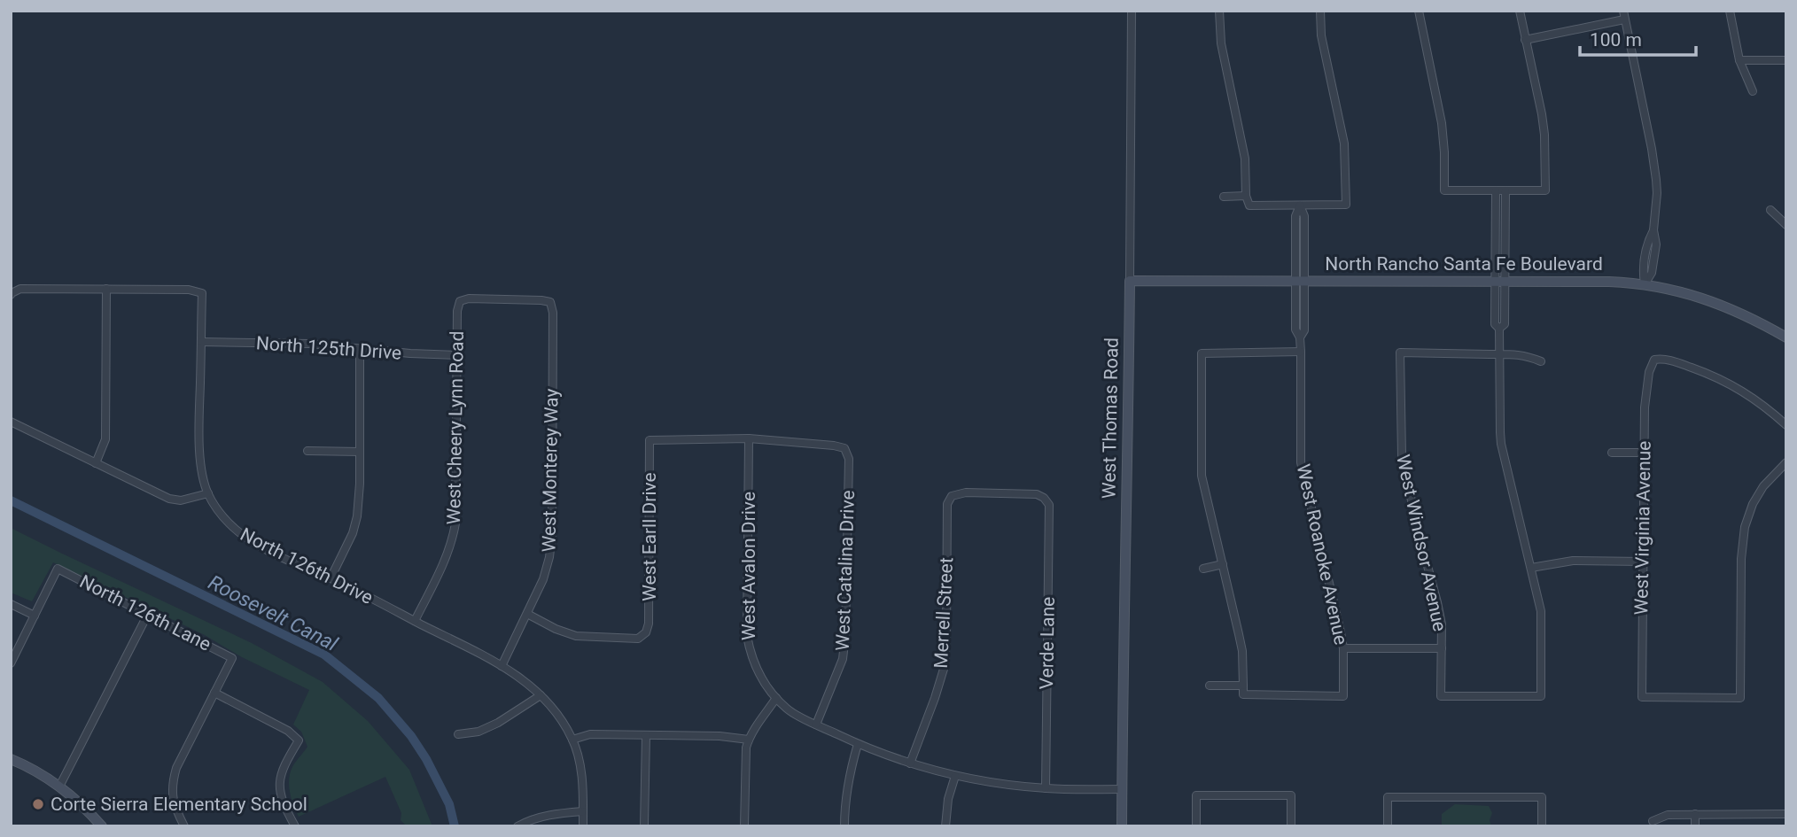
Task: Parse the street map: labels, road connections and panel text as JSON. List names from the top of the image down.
{
  "streets": {
    "street": [
      "North Rancho Santa Fe Boulevard",
      "North 125th Drive",
      "West Thomas Road",
      "West Cheery Lynn Road",
      "West Monterey Way",
      "West Virginia Avenue",
      "West Earll Drive",
      "West Windsor Avenue",
      "West Roanoke Avenue",
      "North 126th Drive",
      "West Avalon Drive",
      "West Catalina Drive",
      "North 126th Lane",
      "Merrell Street",
      "Verde Lane"
    ]
  },
  "crossings": [
    ["North Rancho Santa Fe Boulevard", "West Thomas Road"],
    ["North Rancho Santa Fe Boulevard", "West Roanoke Avenue"],
    ["North 125th Drive", "West Cheery Lynn Road"],
    ["West Thomas Road", "West Avalon Drive"],
    ["West Cheery Lynn Road", "West Monterey Way"],
    ["West Cheery Lynn Road", "North 126th Drive"],
    ["West Monterey Way", "West Earll Drive"],
    ["West Monterey Way", "North 126th Drive"],
    ["West Earll Drive", "West Avalon Drive"],
    ["West Earll Drive", "West Catalina Drive"],
    ["West Avalon Drive", "West Catalina Drive"],
    ["West Avalon Drive", "Merrell Street"],
    ["West Avalon Drive", "Verde Lane"],
    ["Merrell Street", "Verde Lane"]
  ],
  "water": ["Roosevelt Canal"],
  "places": ["Corte Sierra Elementary School"],
  "scale_bar": "100 m"
}
